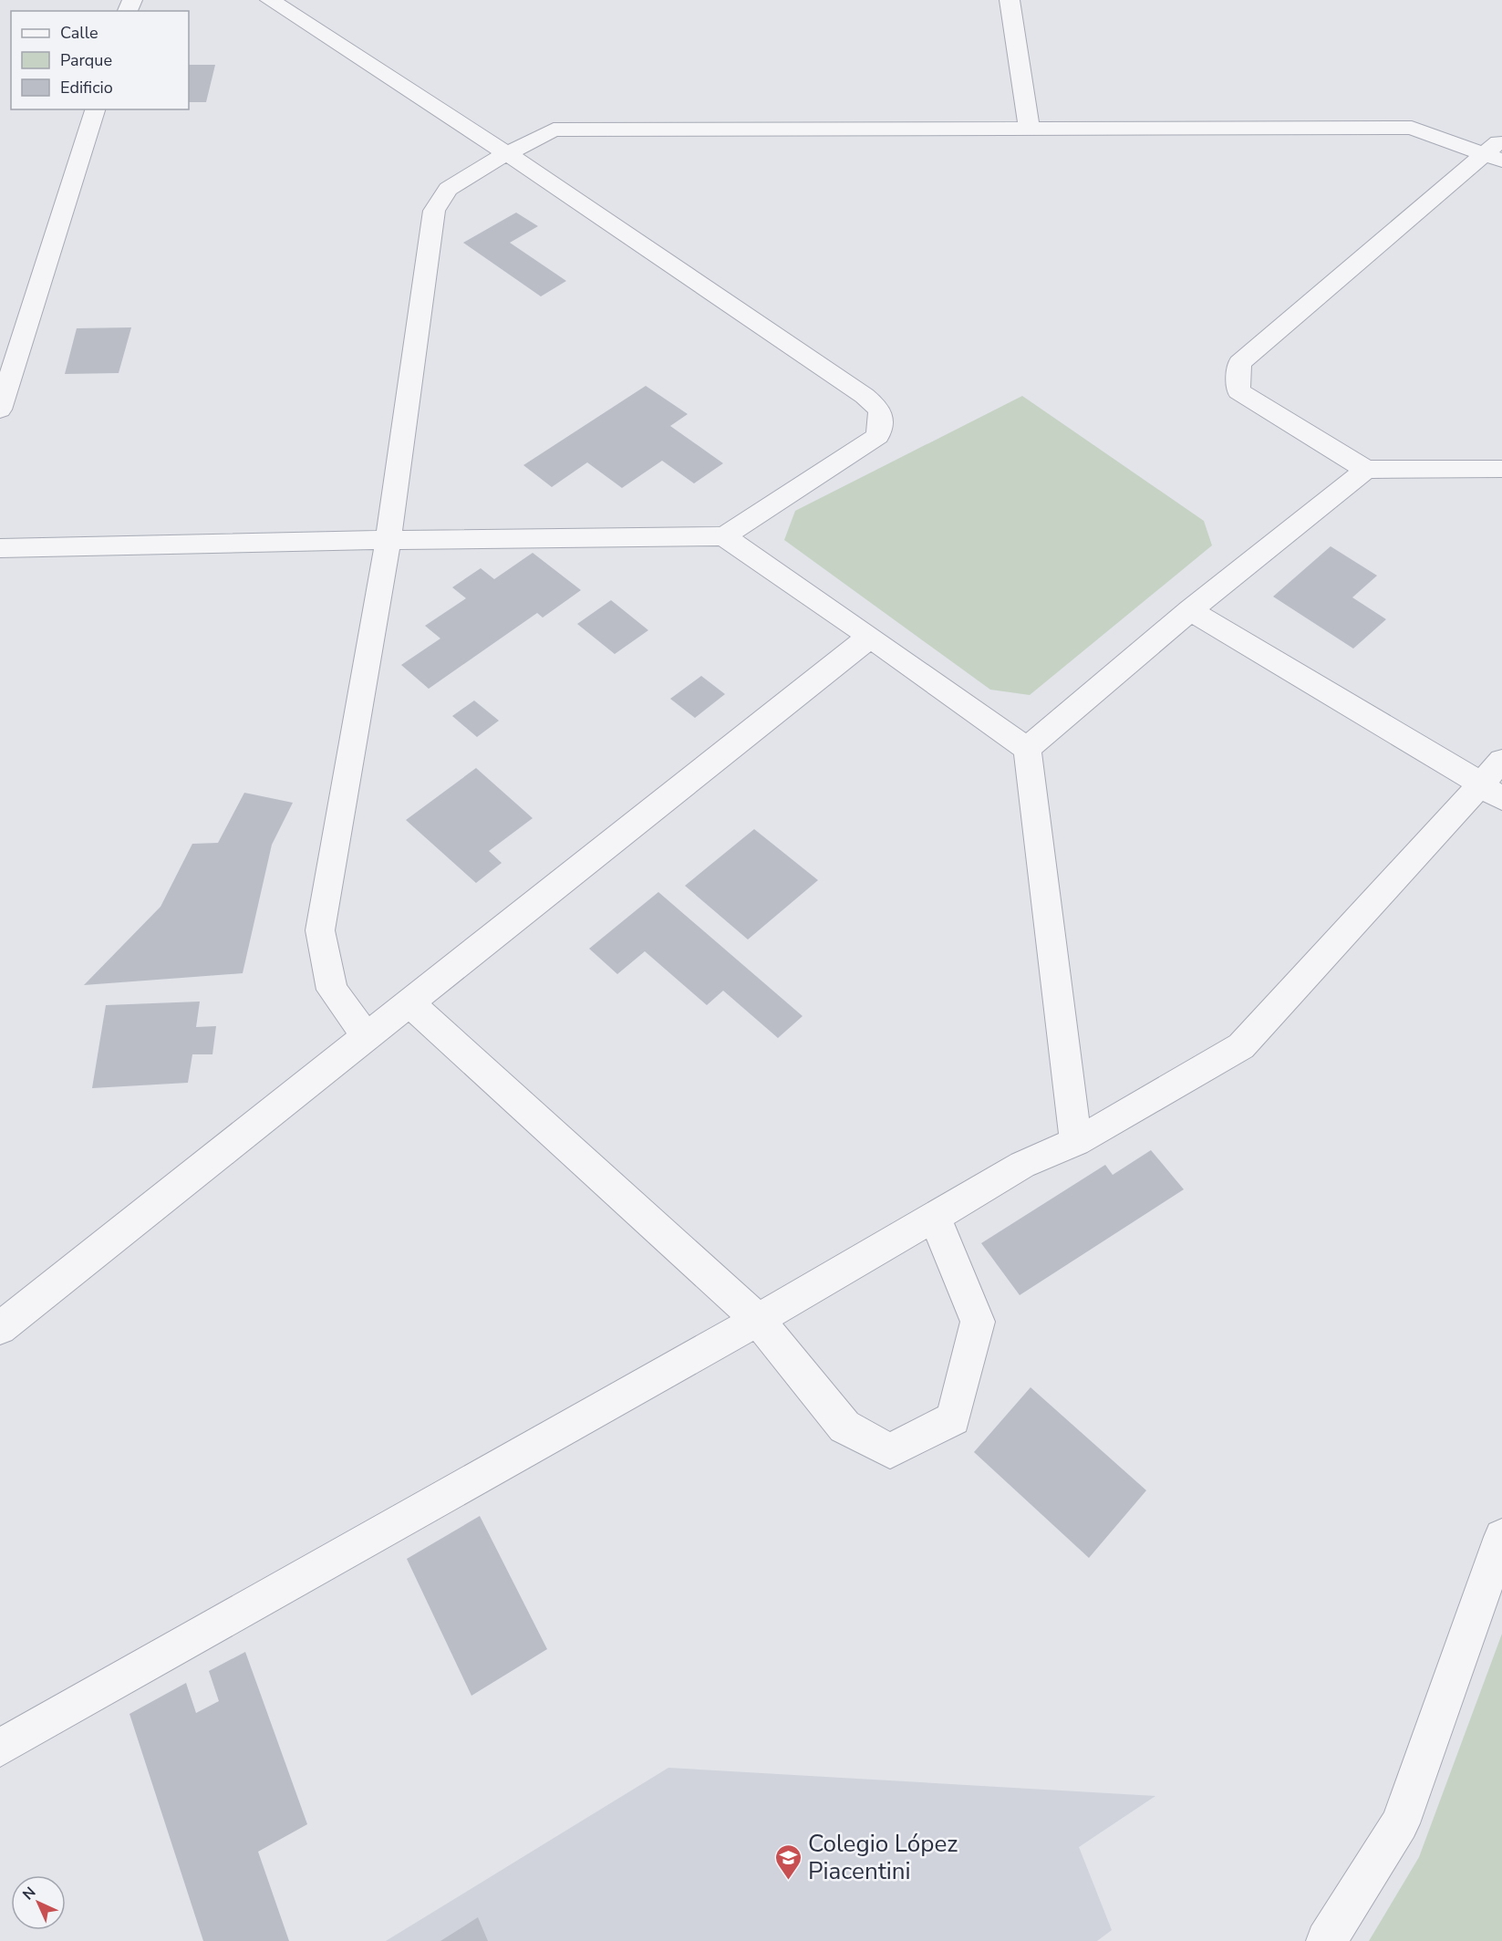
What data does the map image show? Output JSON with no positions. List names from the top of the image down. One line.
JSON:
{"places":{"school or university":["Colegio López Piacentini"]},"legend":["Calle","Parque","Edificio"],"north":"top left"}
